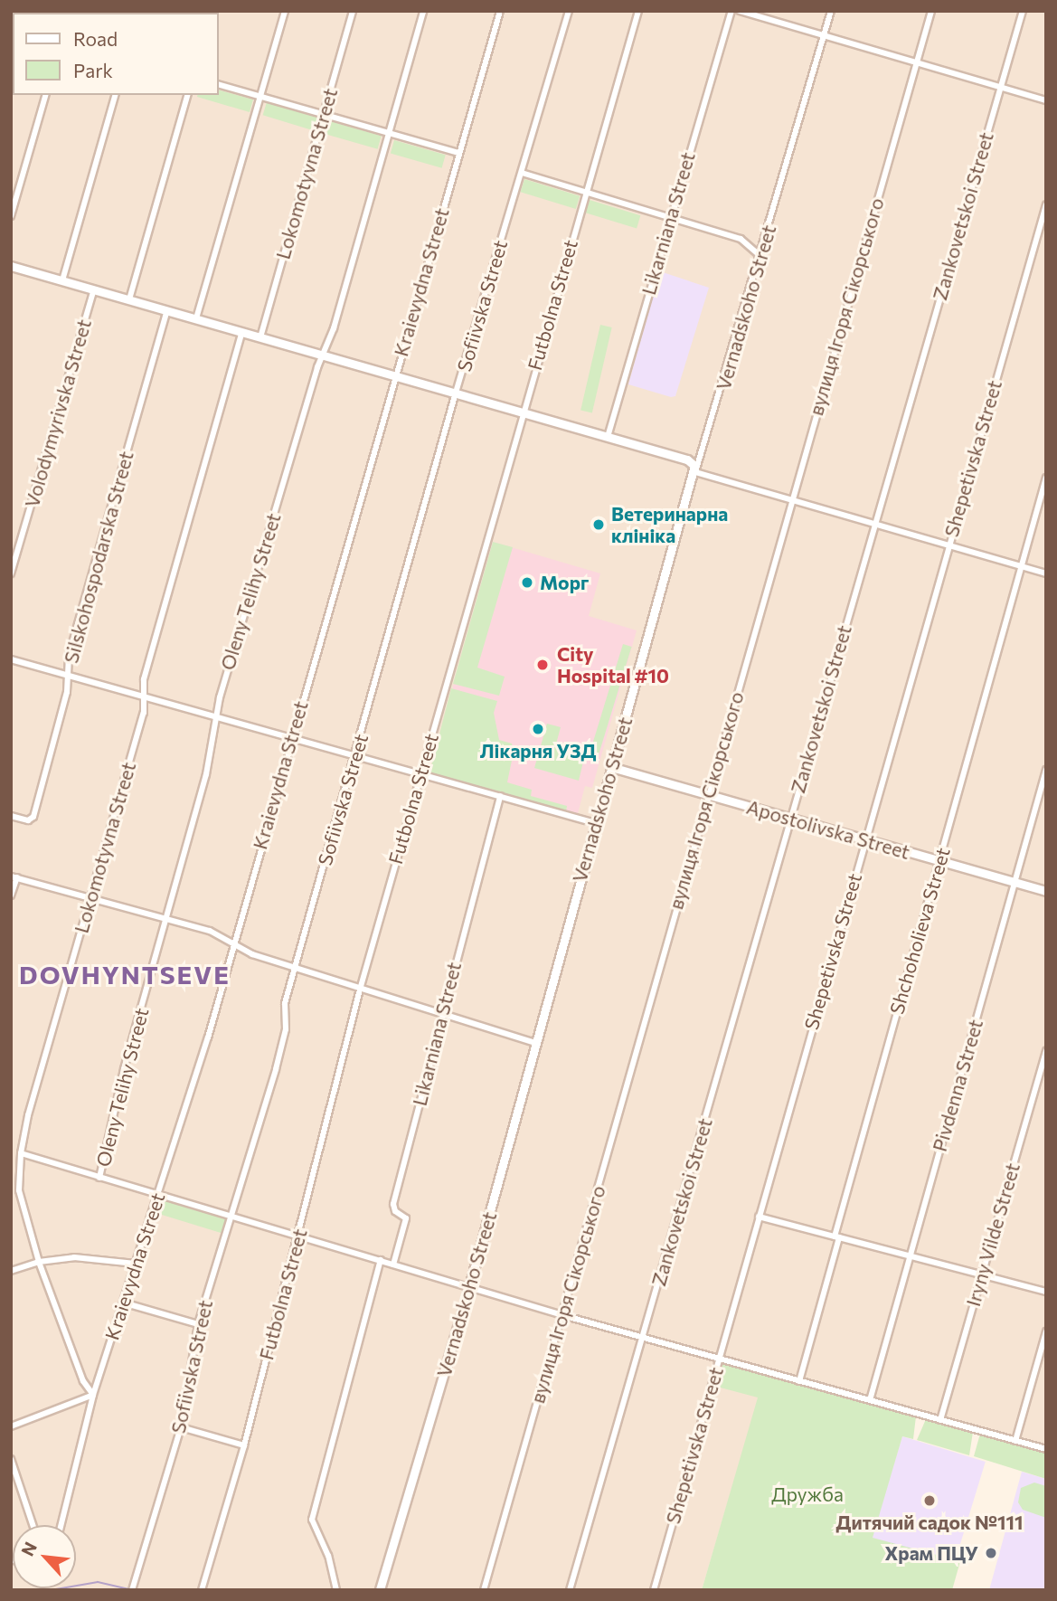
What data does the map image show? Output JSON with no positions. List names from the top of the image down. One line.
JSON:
{"streets":{"street":["Lokomotyvna Street","Zankovetskoi Street","Likarniana Street","Kraievydna Street","Futbolna Street","Sofiivska Street","вулиця Ігоря Сікорського","Vernadskoho Street","Volodymyrivska Street","Shepetivska Street","Silskohospodarska Street","Oleny Telihy Street","Apostolivska Street","Shchoholieva Street","Pivdenna Street","Iryny Vilde Street"]},"crossings":[["Lokomotyvna Street","Kraievydna Street"],["Zankovetskoi Street","Apostolivska Street"],["вулиця Ігоря Сікорського","Apostolivska Street"],["Vernadskoho Street","Apostolivska Street"],["Shepetivska Street","Apostolivska Street"],["Apostolivska Street","Shchoholieva Street"],["Apostolivska Street","Pivdenna Street"]],"districts":["DOVHYNTSEVE"],"parks":["Дружба"],"places":["Ветеринарна клініка","Морг","City Hospital #10","Лікарня УЗД","Дитячий садок №111","Храм ПЦУ"],"legend":["Road","Park"],"north":"top left"}
